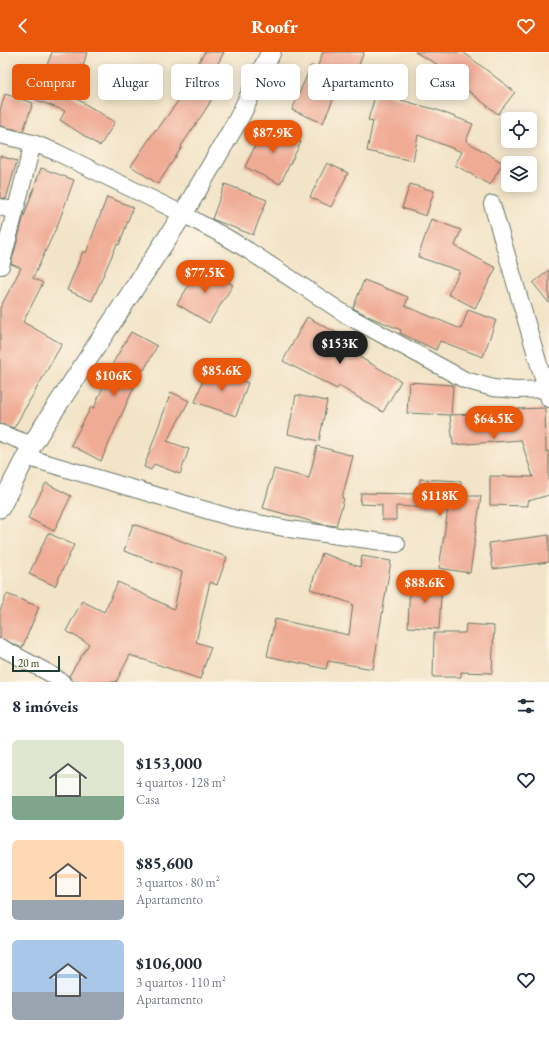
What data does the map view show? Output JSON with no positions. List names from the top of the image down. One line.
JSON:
{"scale_bar":"20 m","page":{"header":"Roofr","chip":["Comprar","Alugar","Filtros","Novo","Apartamento","Casa"],"price":["$87.9K","$77.5K","$153K","$85.6K","$106K","$64.5K","$118K","$88.6K"],"scale":"20 m","heading":"8 imóveis","list":[{"name":"$153,000","note":"4 quartos · 128 m² · Casa"},{"name":"$85,600","note":"3 quartos · 80 m² · Apartamento"},{"name":"$106,000","note":"3 quartos · 110 m² · Apartamento"}]}}
